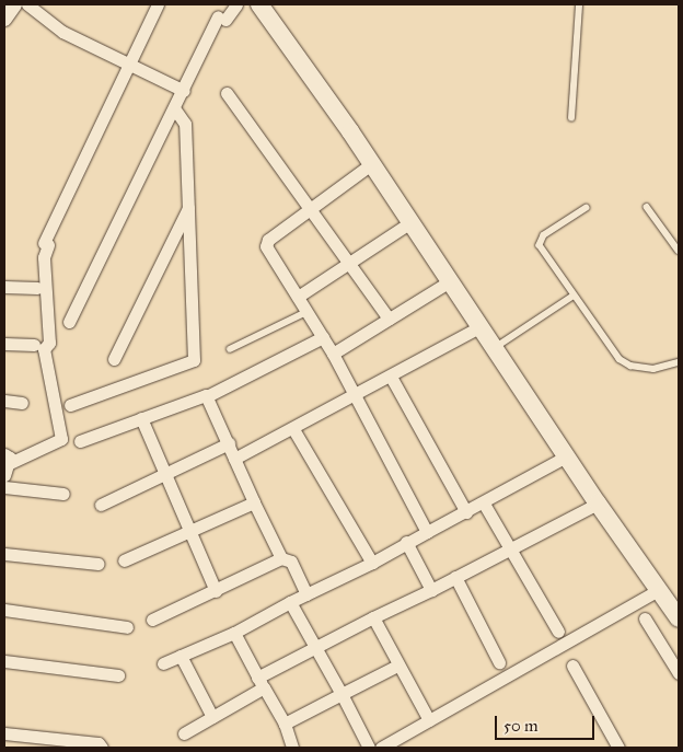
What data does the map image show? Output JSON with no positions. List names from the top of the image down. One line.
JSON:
{"scale_bar":"50 m"}
